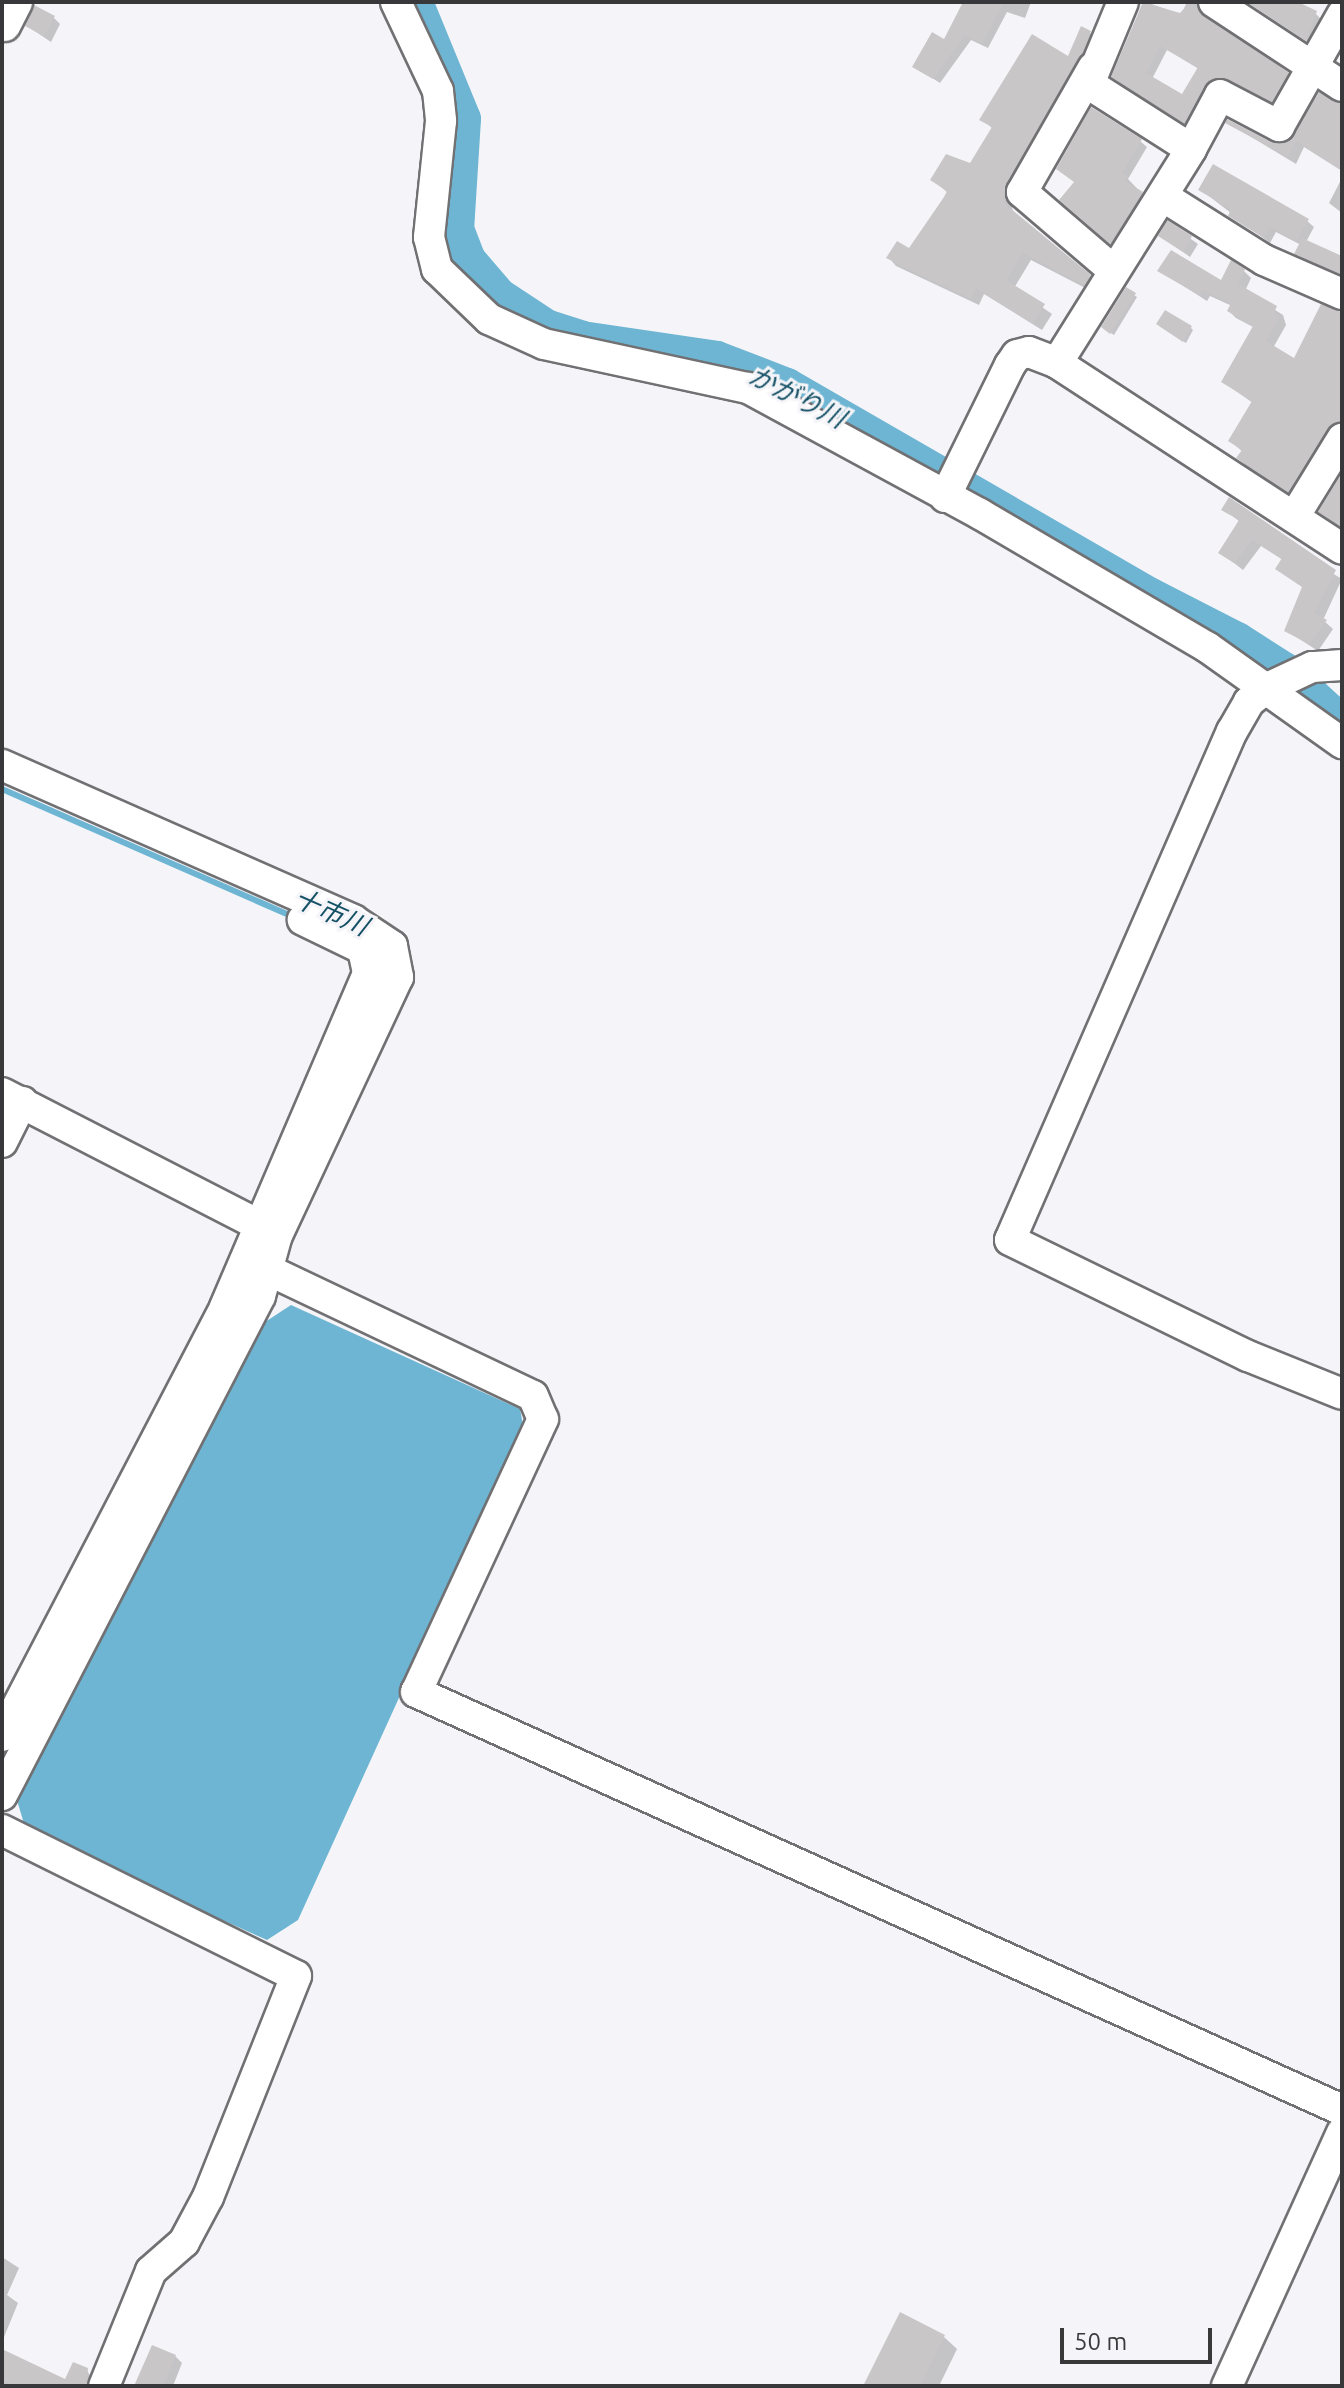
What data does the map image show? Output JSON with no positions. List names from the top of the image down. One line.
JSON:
{"water":["かがり川","十市川"],"scale_bar":"50 m"}
